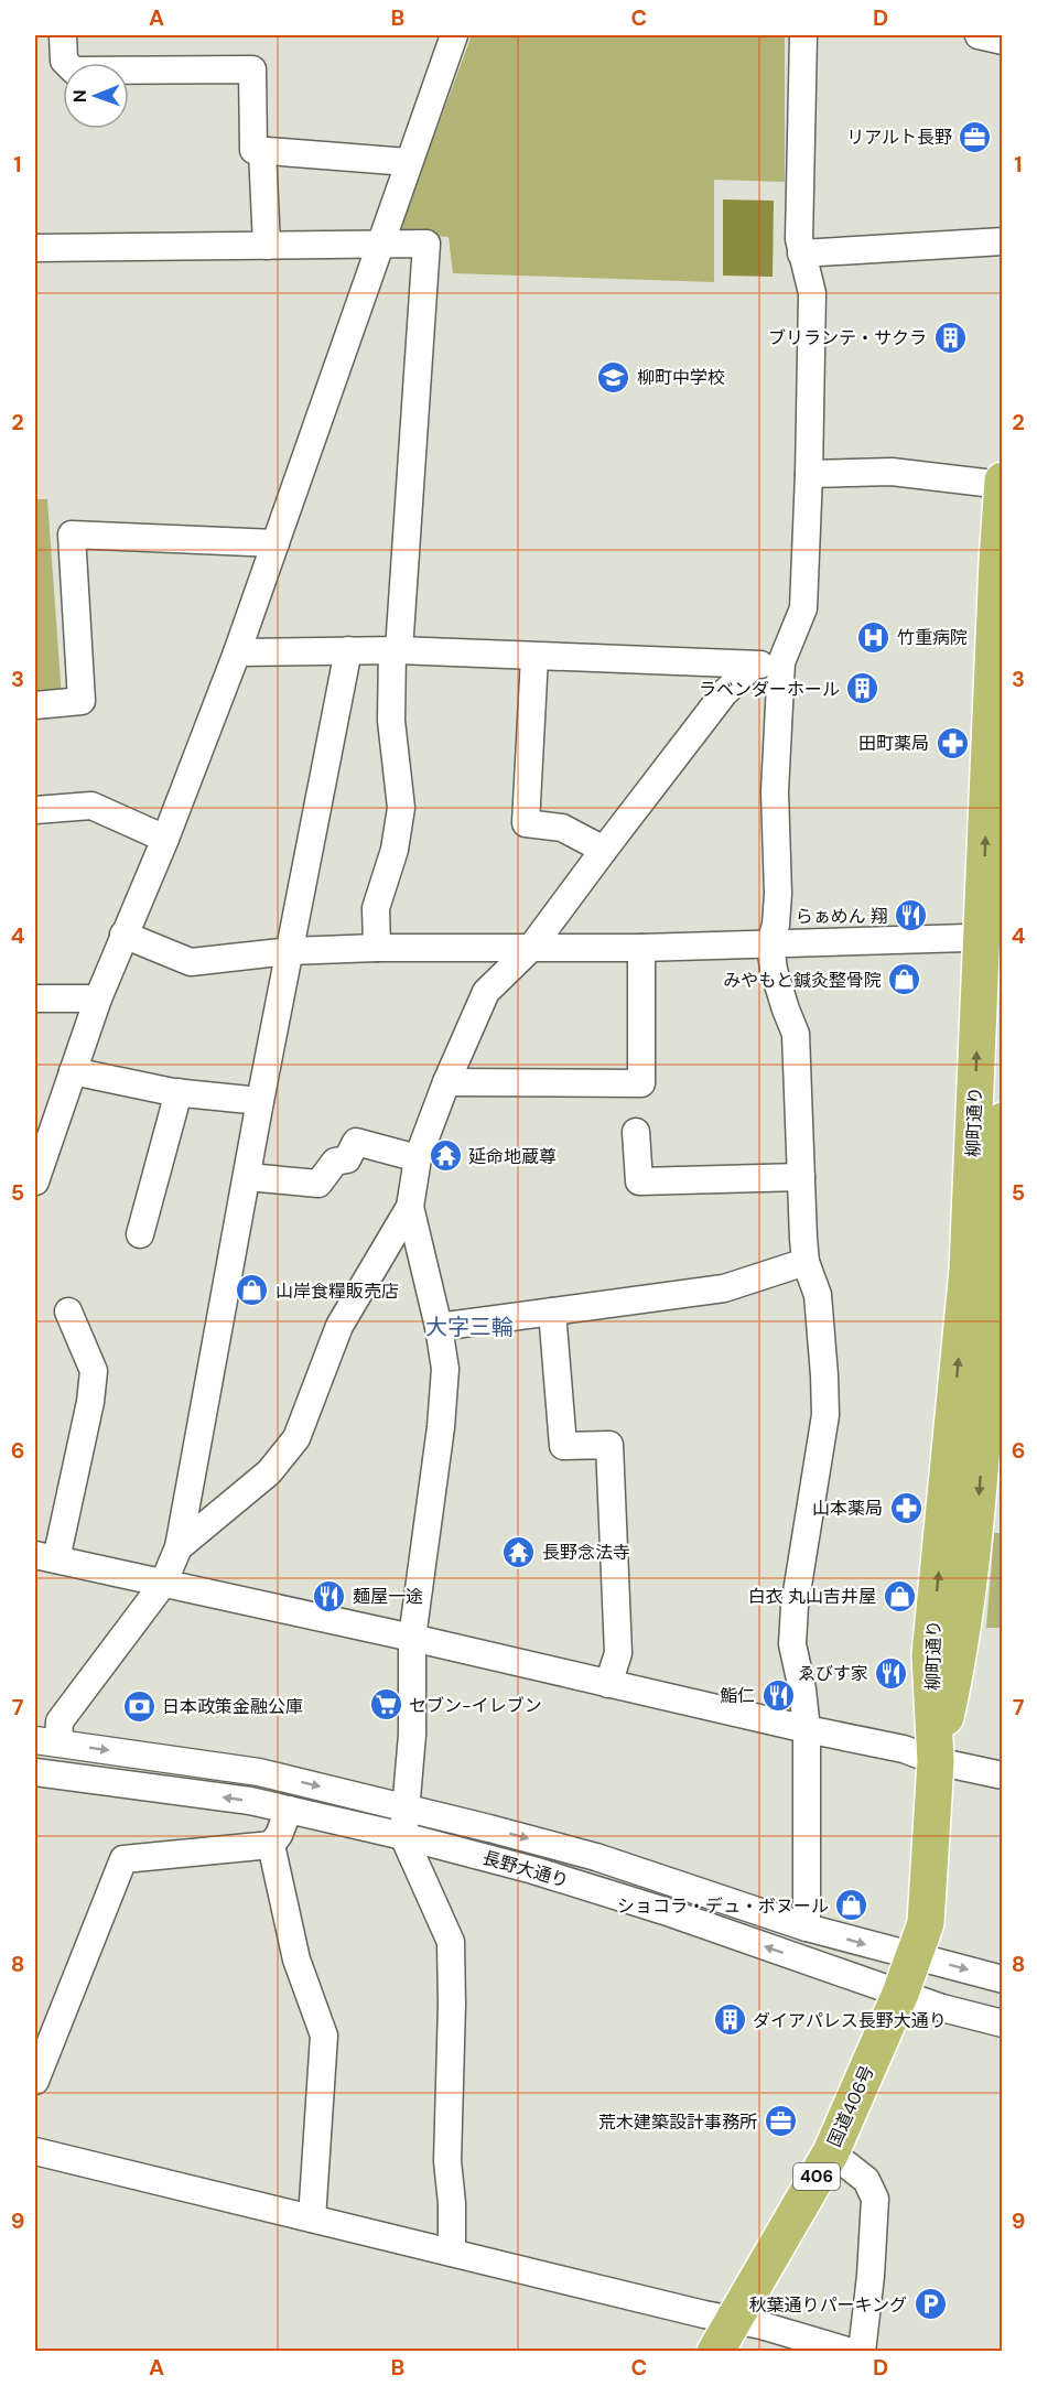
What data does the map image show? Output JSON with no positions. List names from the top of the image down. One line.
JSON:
{"streets":{"highway":["柳町通り","国道406号","406"],"street":["長野大通り"]},"crossings":[["柳町通り","長野大通り"],["柳町通り","国道406号"],["長野大通り","国道406号"]],"one_way":["柳町通り"],"districts":["大字三輪"],"places":{"office":["リアルト長野","荒木建築設計事務所"],"building":["ブリランテ・サクラ","ラベンダーホール","ダイアパレス長野大通り"],"school or university":["柳町中学校"],"hospital":["竹重病院"],"pharmacy":["田町薬局","山本薬局"],"restaurant":["らぁめん 翔","麺屋一途","ゑびす家","鮨仁"],"shop":["みやもと鍼灸整骨院","山岸食糧販売店","白衣 丸山吉井屋","ショコラ・デュ・ボヌール"],"temple":["延命地蔵尊","長野念法寺"],"supermarket":["セブン-イレブン"],"bank":["日本政策金融公庫"],"parking":["秋葉通りパーキング"]},"north":"left","grid":{"columns":["A","B","C","D"],"rows":["1","2","3","4","5","6","7","8","9"]}}
